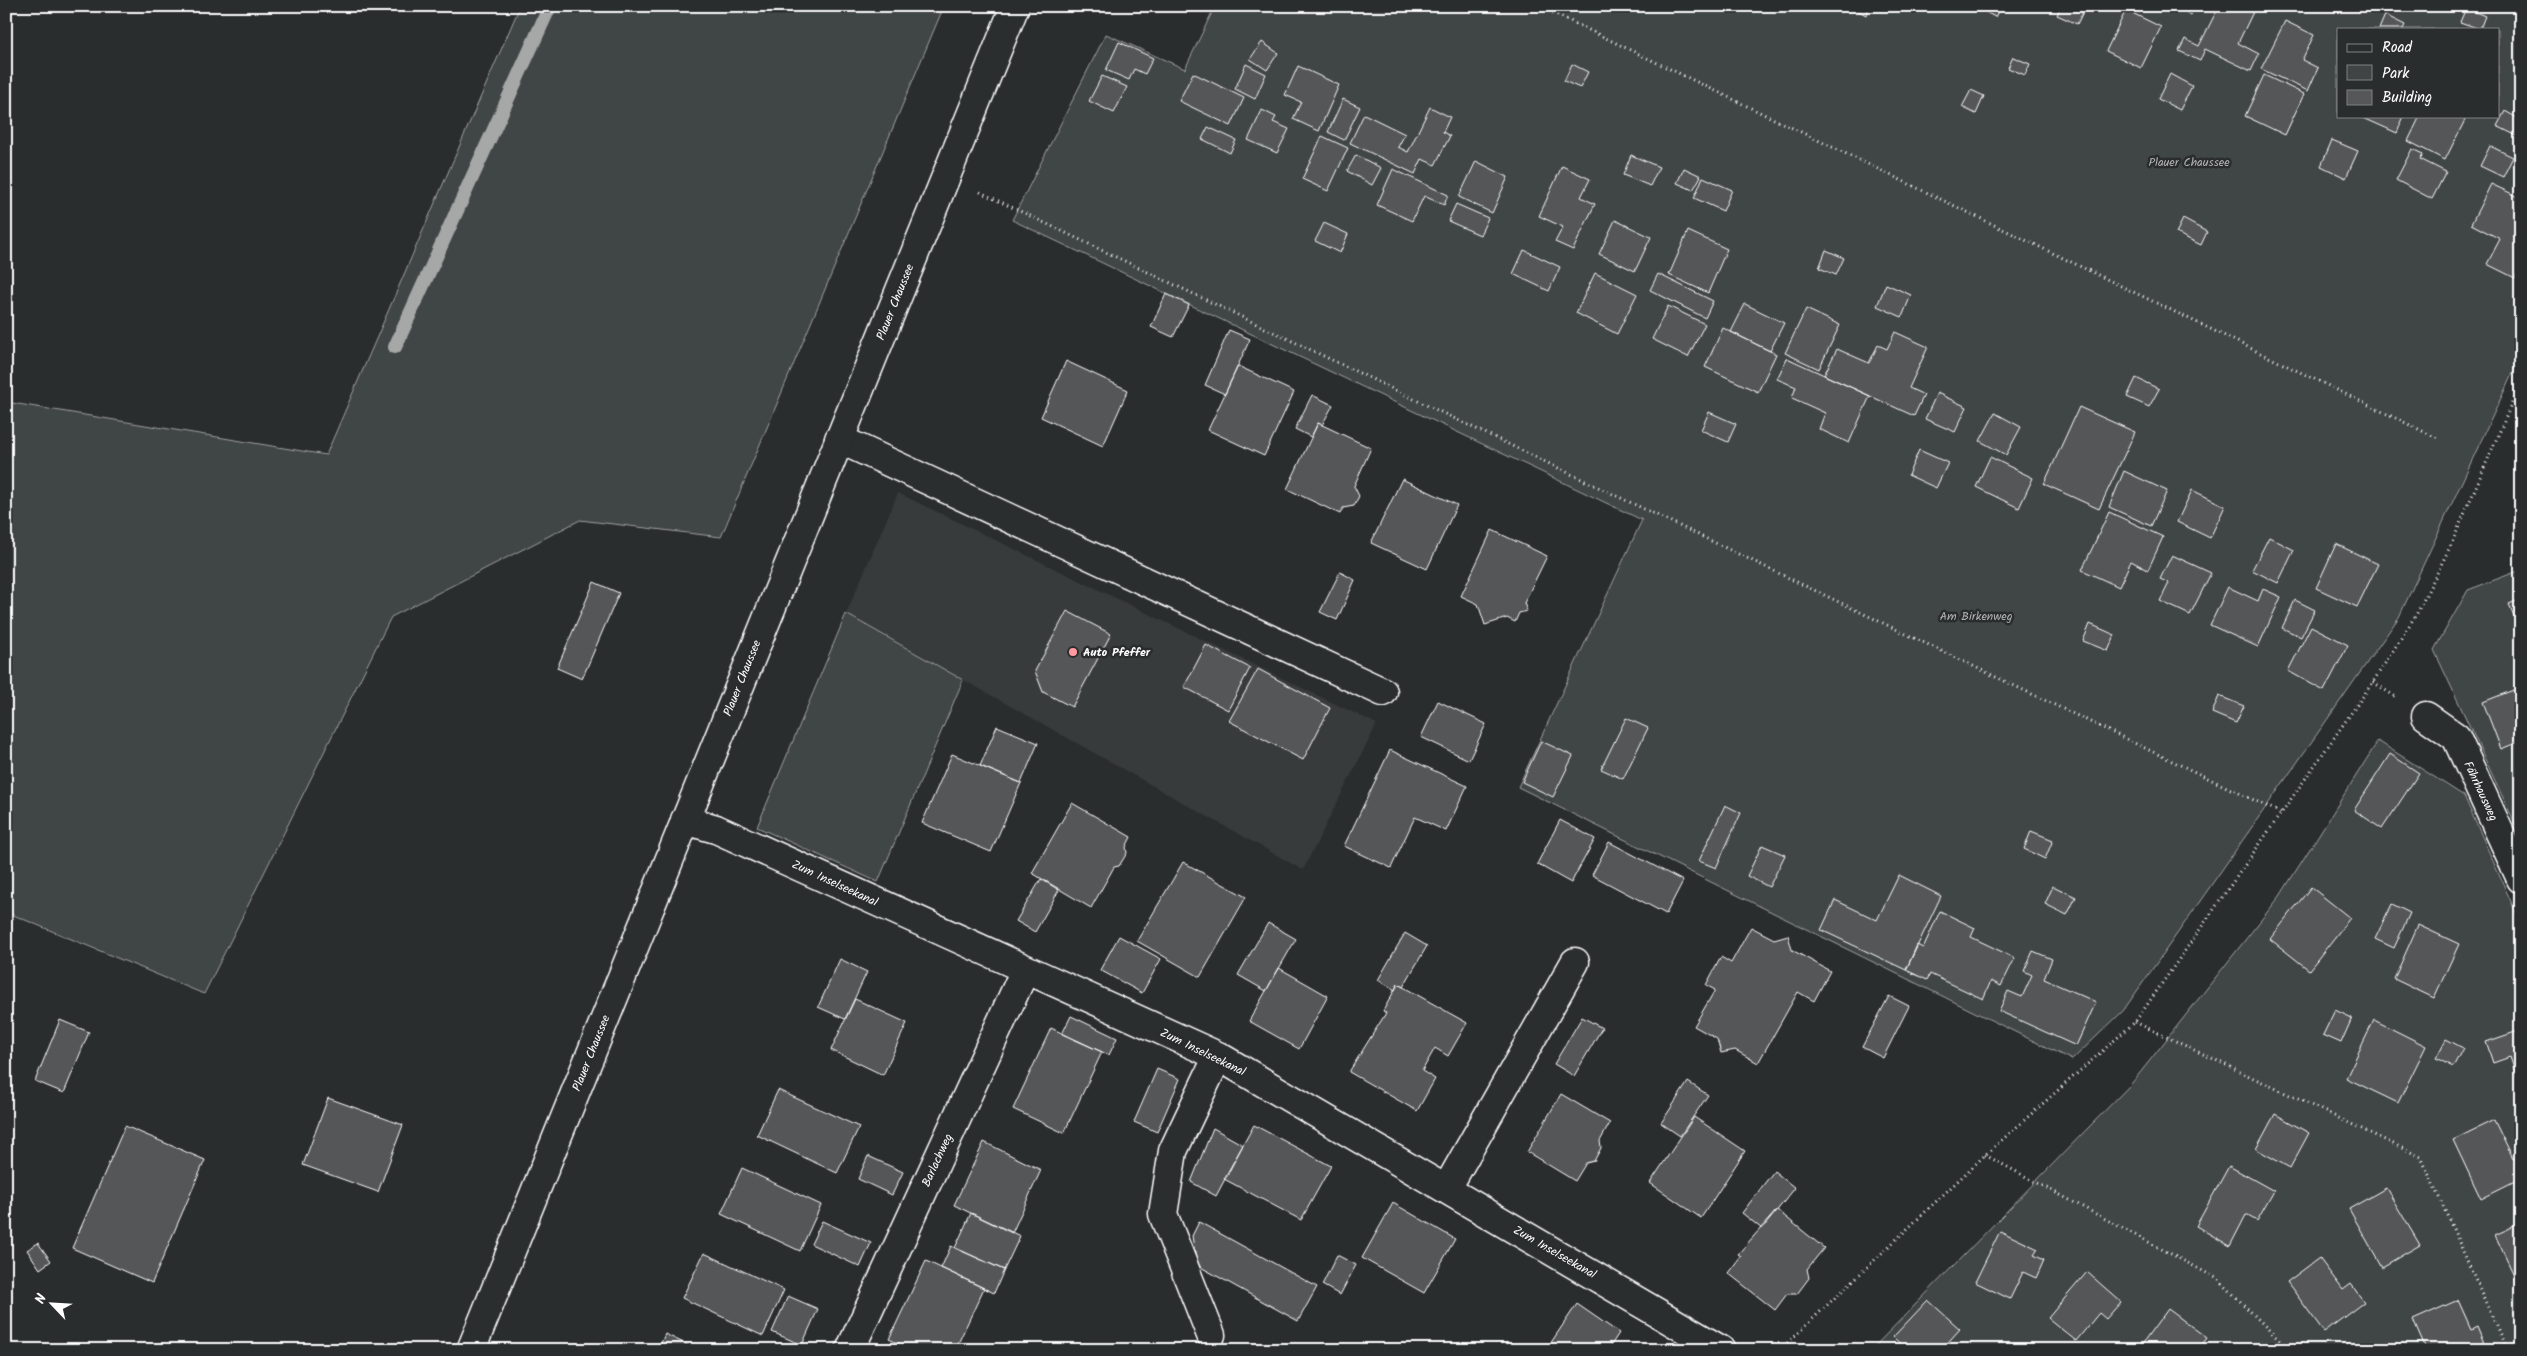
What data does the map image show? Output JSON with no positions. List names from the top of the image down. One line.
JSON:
{"streets":{"street":["Plauer Chaussee","Fährhausweg","Zum Inselseekanal","Barlachweg"]},"crossings":[["Plauer Chaussee","Zum Inselseekanal"],["Zum Inselseekanal","Barlachweg"]],"parks":["Plauer Chaussee","Am Birkenweg"],"places":["Auto Pfeffer"],"legend":["Road","Park","Building"],"north":"top left"}
